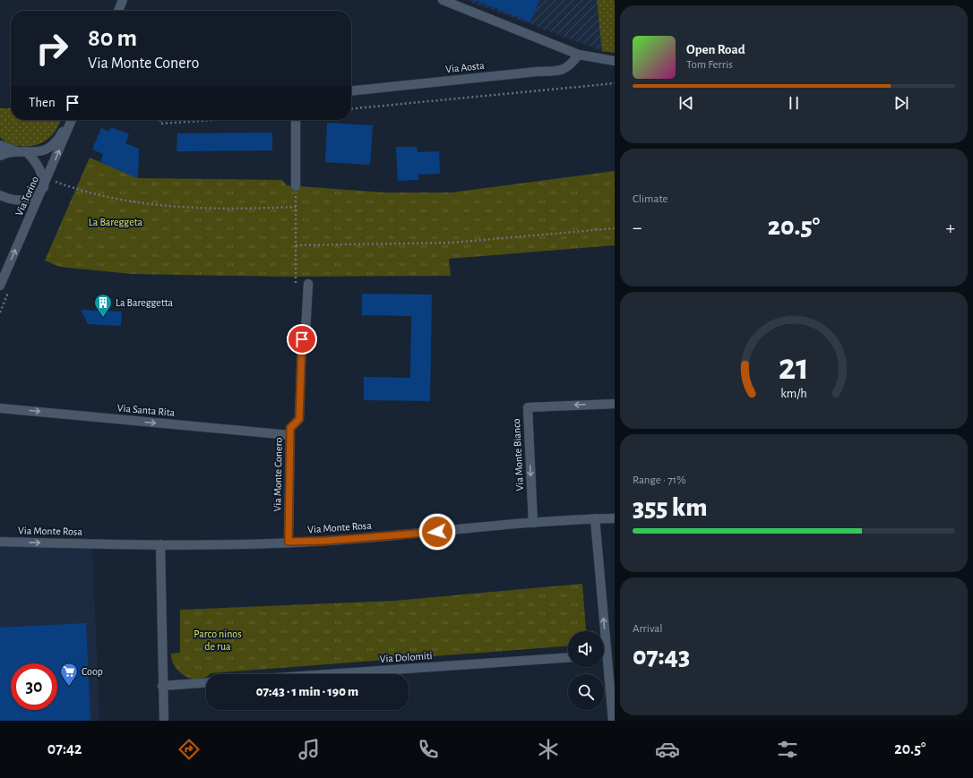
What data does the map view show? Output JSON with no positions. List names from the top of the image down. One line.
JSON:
{"streets":{"street":["Via Aosta","Via Torino","Via Santa Rita","Via Monte Bianco","Via Monte Conero","Via Monte Rosa","Via Dolomiti"]},"crossings":[["Via Santa Rita","Via Monte Conero"],["Via Monte Bianco","Via Monte Rosa"],["Via Monte Conero","Via Monte Rosa"]],"one_way":["Via Torino","Via Santa Rita"],"parks":["La Bareggeta","Parco ninos de rua"],"places":{"building":["La Bareggetta"],"supermarket":["Coop"]},"page":{"turn":["80 m","Via Monte Conero"],"song":["Open Road","Tom Ferris"],"then":"Then","tile":["Climate",["Range · 71%","355 km"],["Arrival","07:43"]],"heat":["−","20.5°","+"],"limit":"30","trip":"07:43 · 1 min · 190 m","tabs":["07:42","20.5°"],"gauge":["21","km/h"]}}
